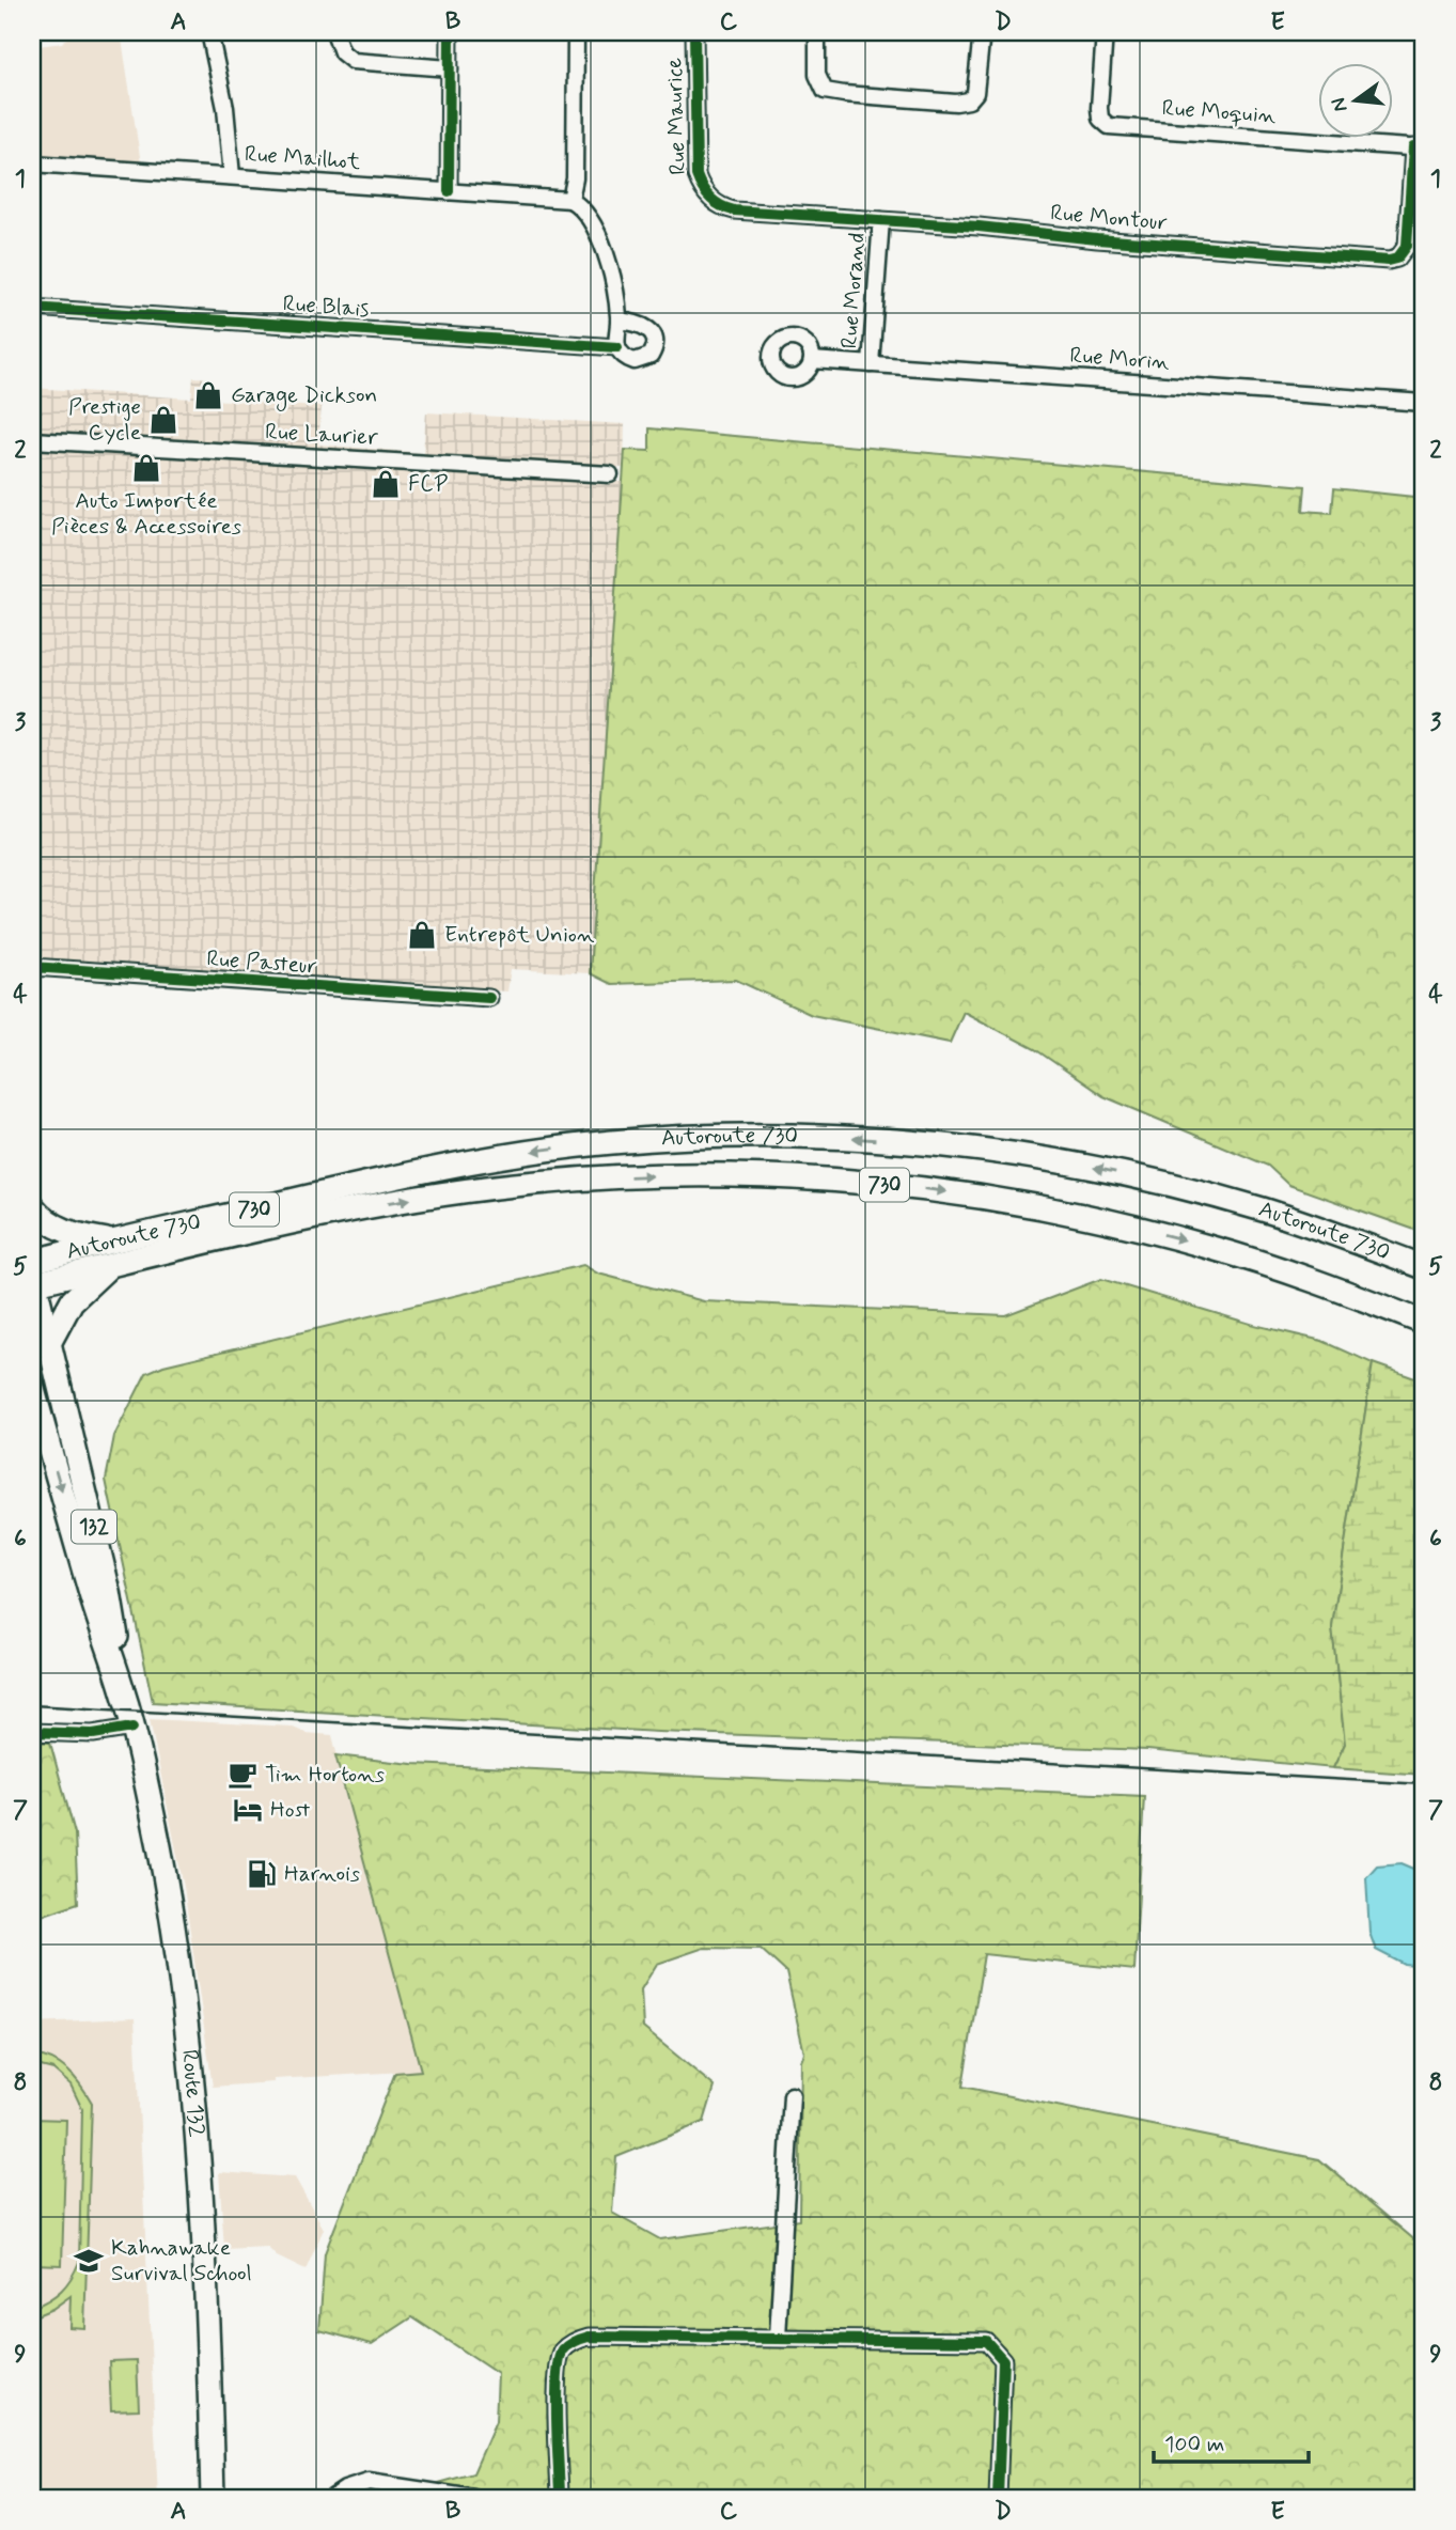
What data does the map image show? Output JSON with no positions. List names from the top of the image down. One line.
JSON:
{"streets":{"highway":["Autoroute 730","730","132","Route 132"],"street":["Rue Moquin","Rue Maurice","Rue Mailhot","Rue Montour","Rue Morand","Rue Blais","Rue Morin","Rue Laurier","Rue Pasteur"]},"crossings":[["Rue Moquin","Rue Montour"],["Rue Maurice","Rue Montour"],["Rue Montour","Rue Morand"],["Rue Morand","Rue Morin"],["Autoroute 730","Route 132"]],"places":{"shop":["Garage Dickson","Prestige Cycle","Auto Importée Pièces & Accessoires","FCP","Entrepôt Union"],"cafe":["Tim Hortons"],"hotel":["Host"],"fuel station":["Harnois"],"school or university":["Kahnawake Survival School"]},"scale_bar":"100 m","north":"left","grid":{"columns":["A","B","C","D","E"],"rows":["1","2","3","4","5","6","7","8","9"]}}
